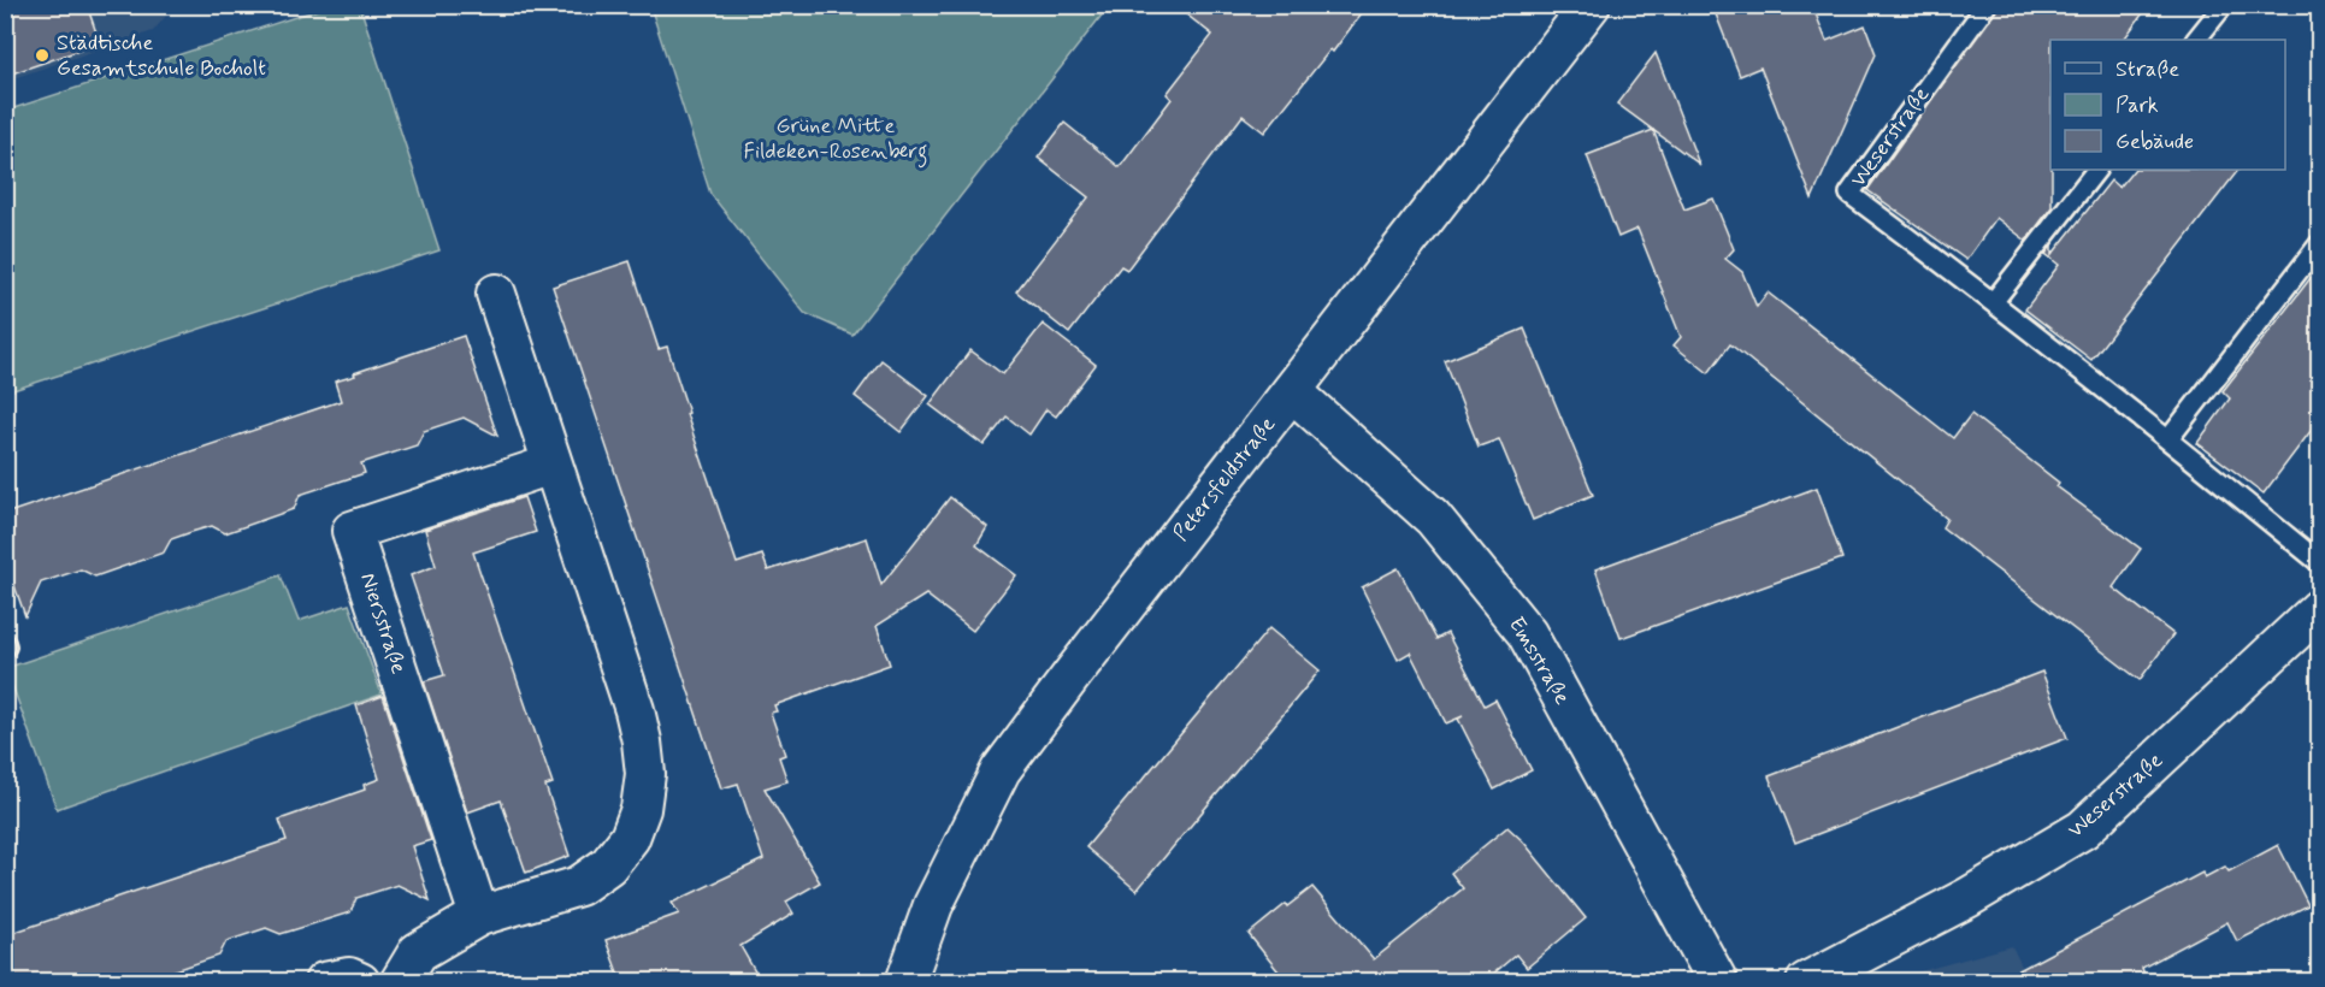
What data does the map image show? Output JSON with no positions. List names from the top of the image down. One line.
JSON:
{"streets":{"street":["Weserstraße","Petersfeldstraße","Niersstraße","Emsstraße"]},"crossings":[["Petersfeldstraße","Emsstraße"]],"parks":["Grüne Mitte Fildeken-Rosenberg"],"places":["Städtische Gesamtschule Bocholt"],"legend":["Straße","Park","Gebäude"]}
